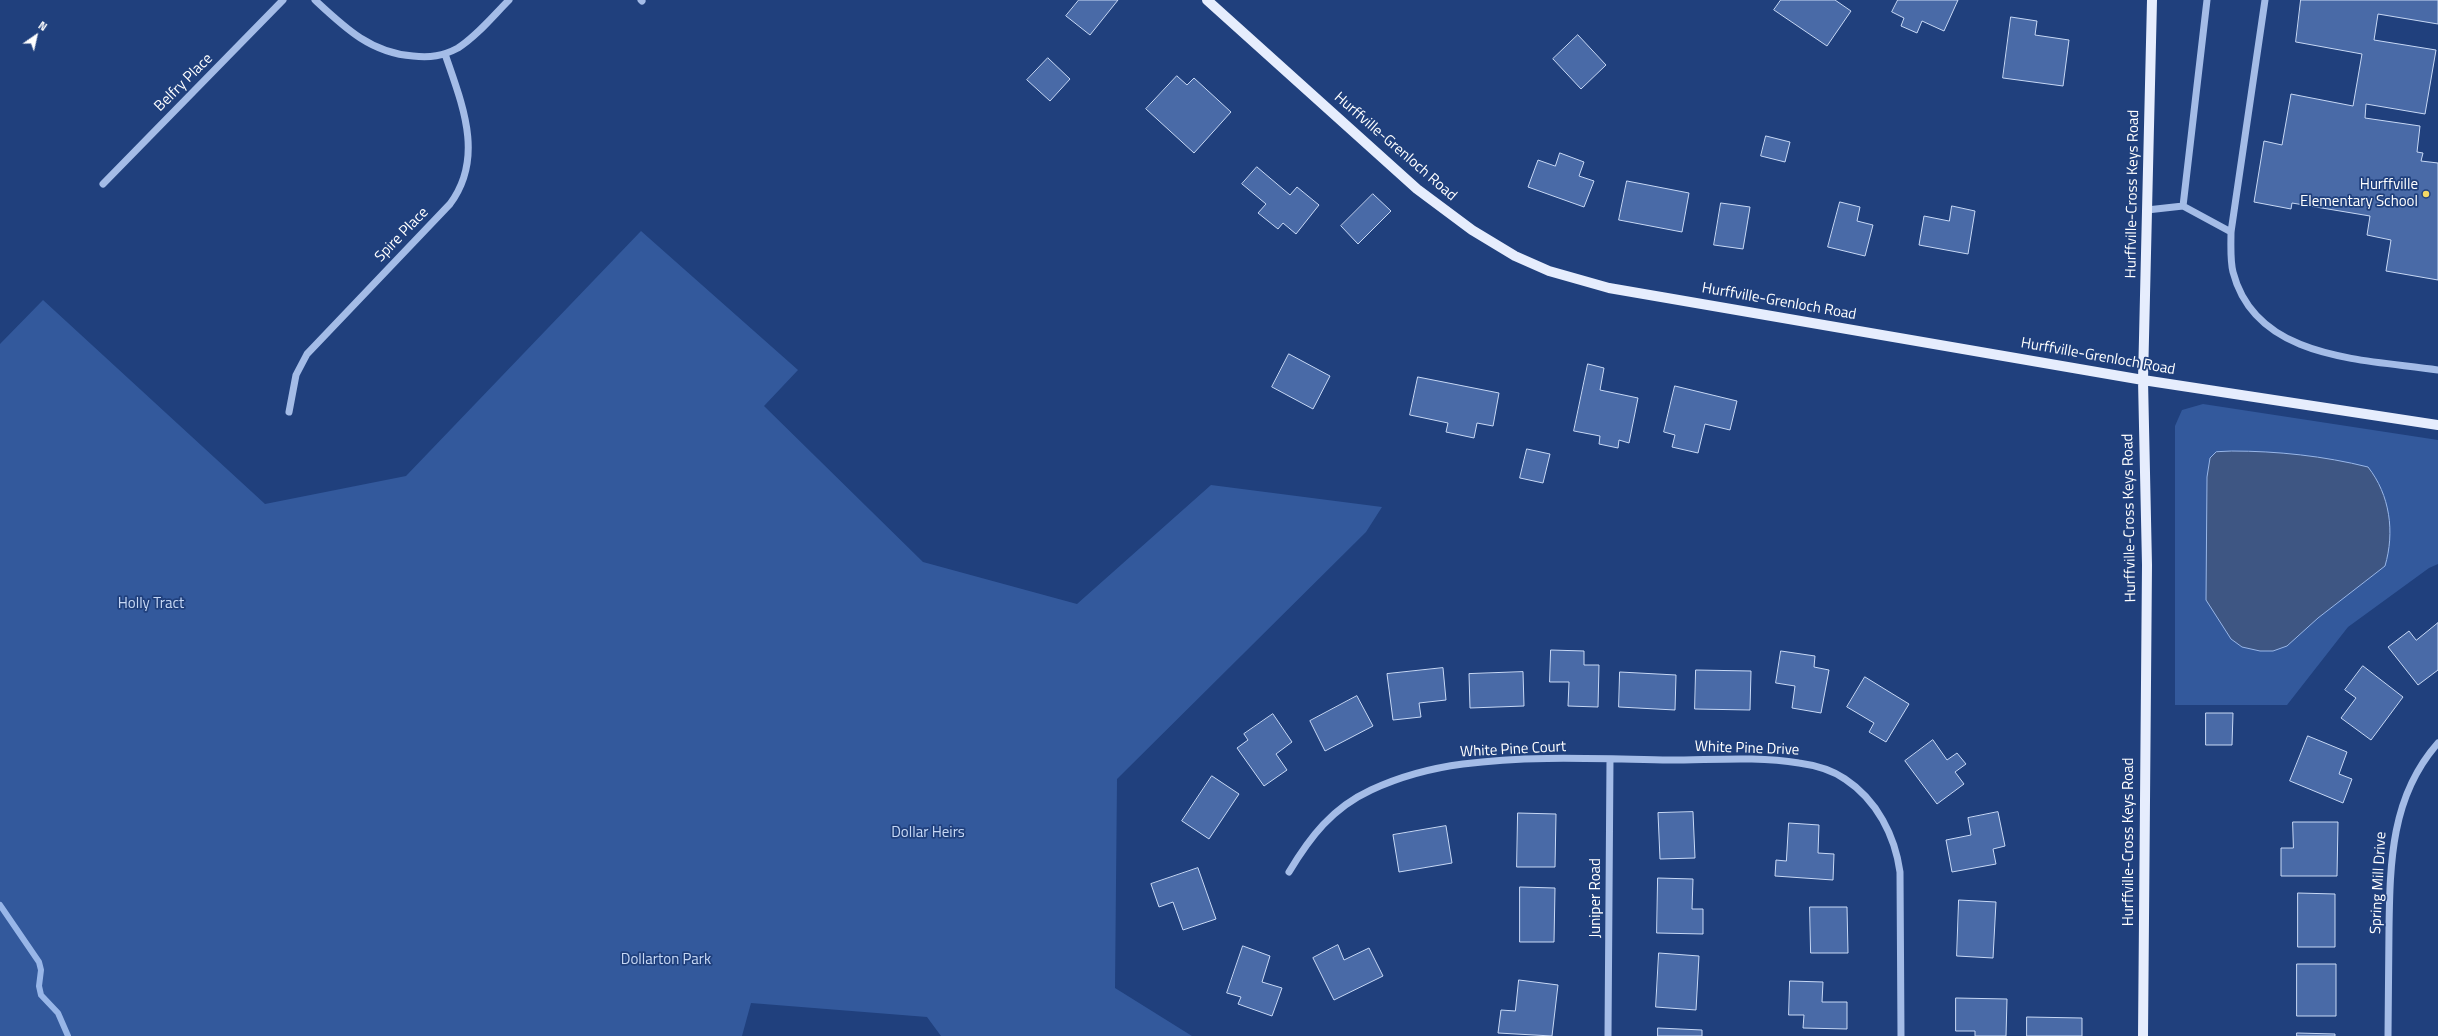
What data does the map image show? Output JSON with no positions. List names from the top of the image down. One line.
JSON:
{"streets":{"main road":["Hurffville-Grenloch Road","Hurffville-Cross Keys Road"],"street":["Belfry Place","Spire Place","White Pine Drive","White Pine Court","Spring Mill Drive","Juniper Road"]},"crossings":[["Hurffville-Grenloch Road","Hurffville-Cross Keys Road"],["White Pine Drive","White Pine Court"],["White Pine Drive","Juniper Road"],["White Pine Court","Juniper Road"]],"parks":["Holly Tract","Dollar Heirs","Dollarton Park"],"places":["Hurffville Elementary School"],"north":"top right"}
